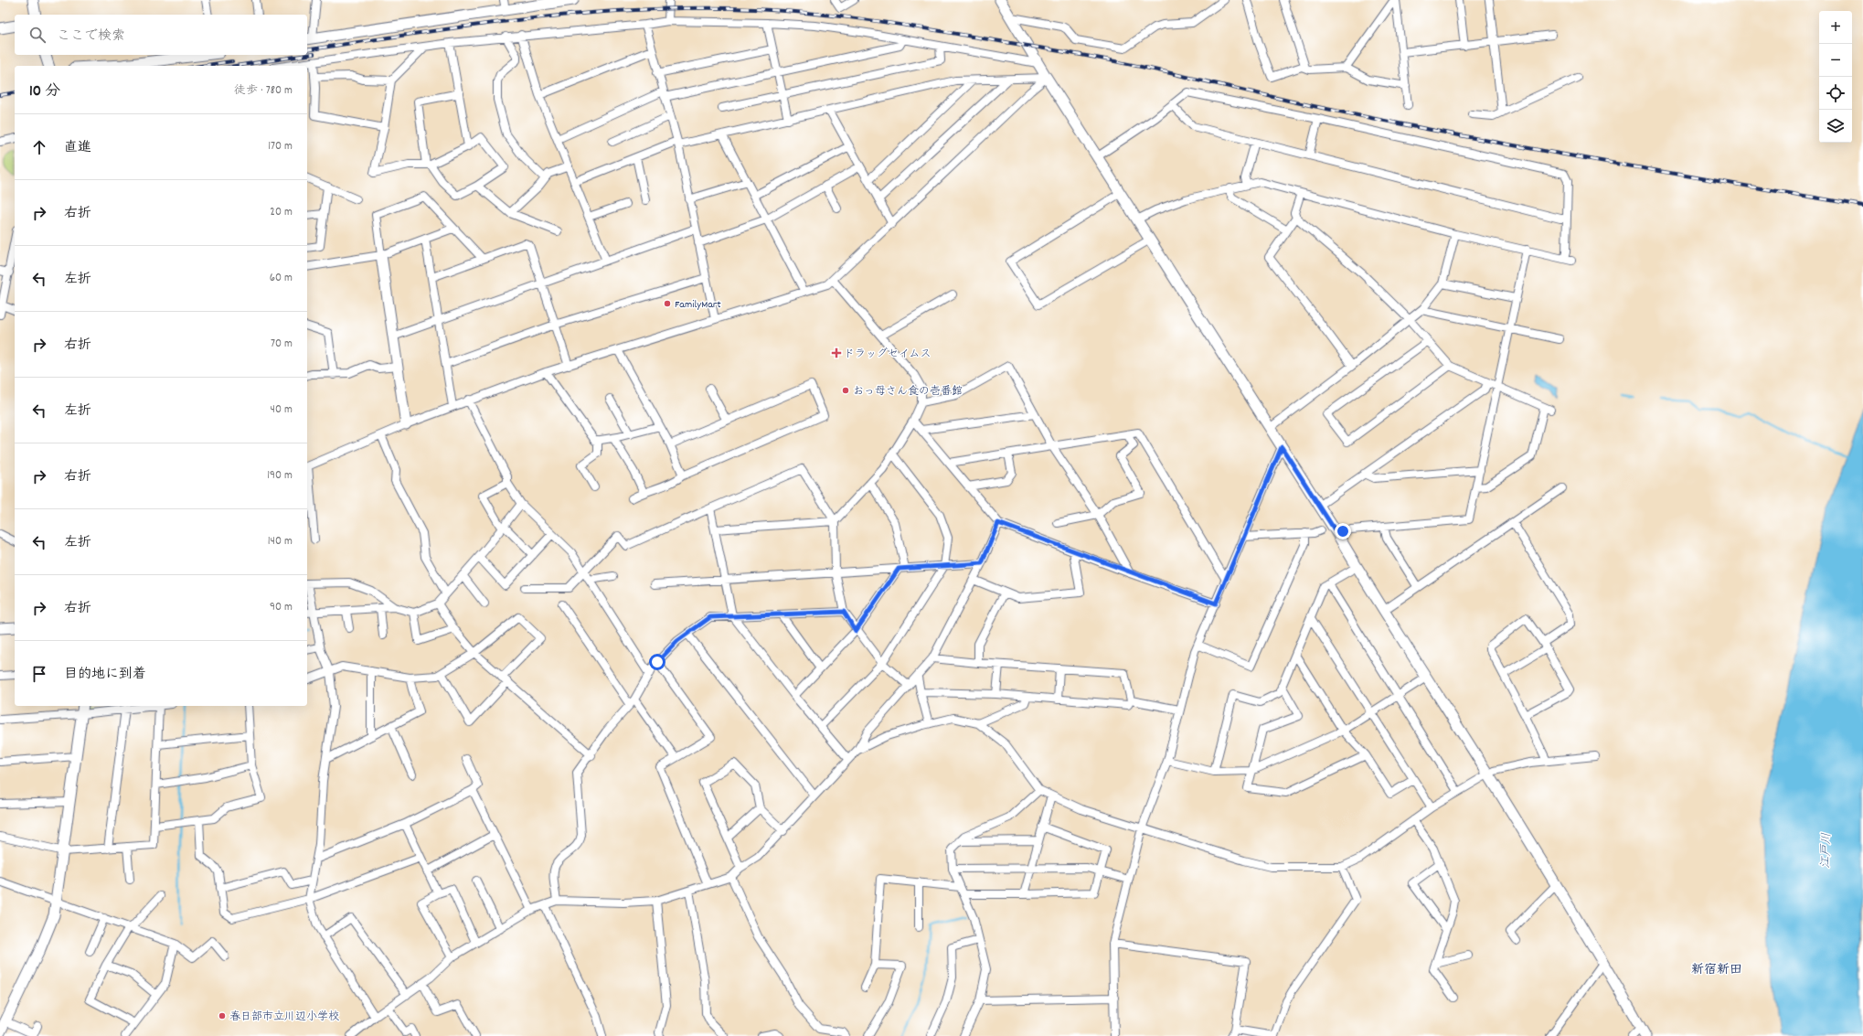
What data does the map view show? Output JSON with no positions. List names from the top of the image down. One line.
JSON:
{"districts":["新宿新田"],"water":["江戸川"],"places":{"other":["FamilyMart","おっ母さん食の壱番館","春日部市立川辺小学校"],"health":["ドラッグセイムス"]},"page":{"map_buttons":["+","−"],"search":"ここで検索","heading":["10 分","徒歩 · 780 m"],"list":[["直進","170 m"],["右折","20 m"],["左折","60 m"],["右折","70 m"],["左折","40 m"],["右折","190 m"],["左折","140 m"],["右折","90 m"],"目的地に到着"]}}
